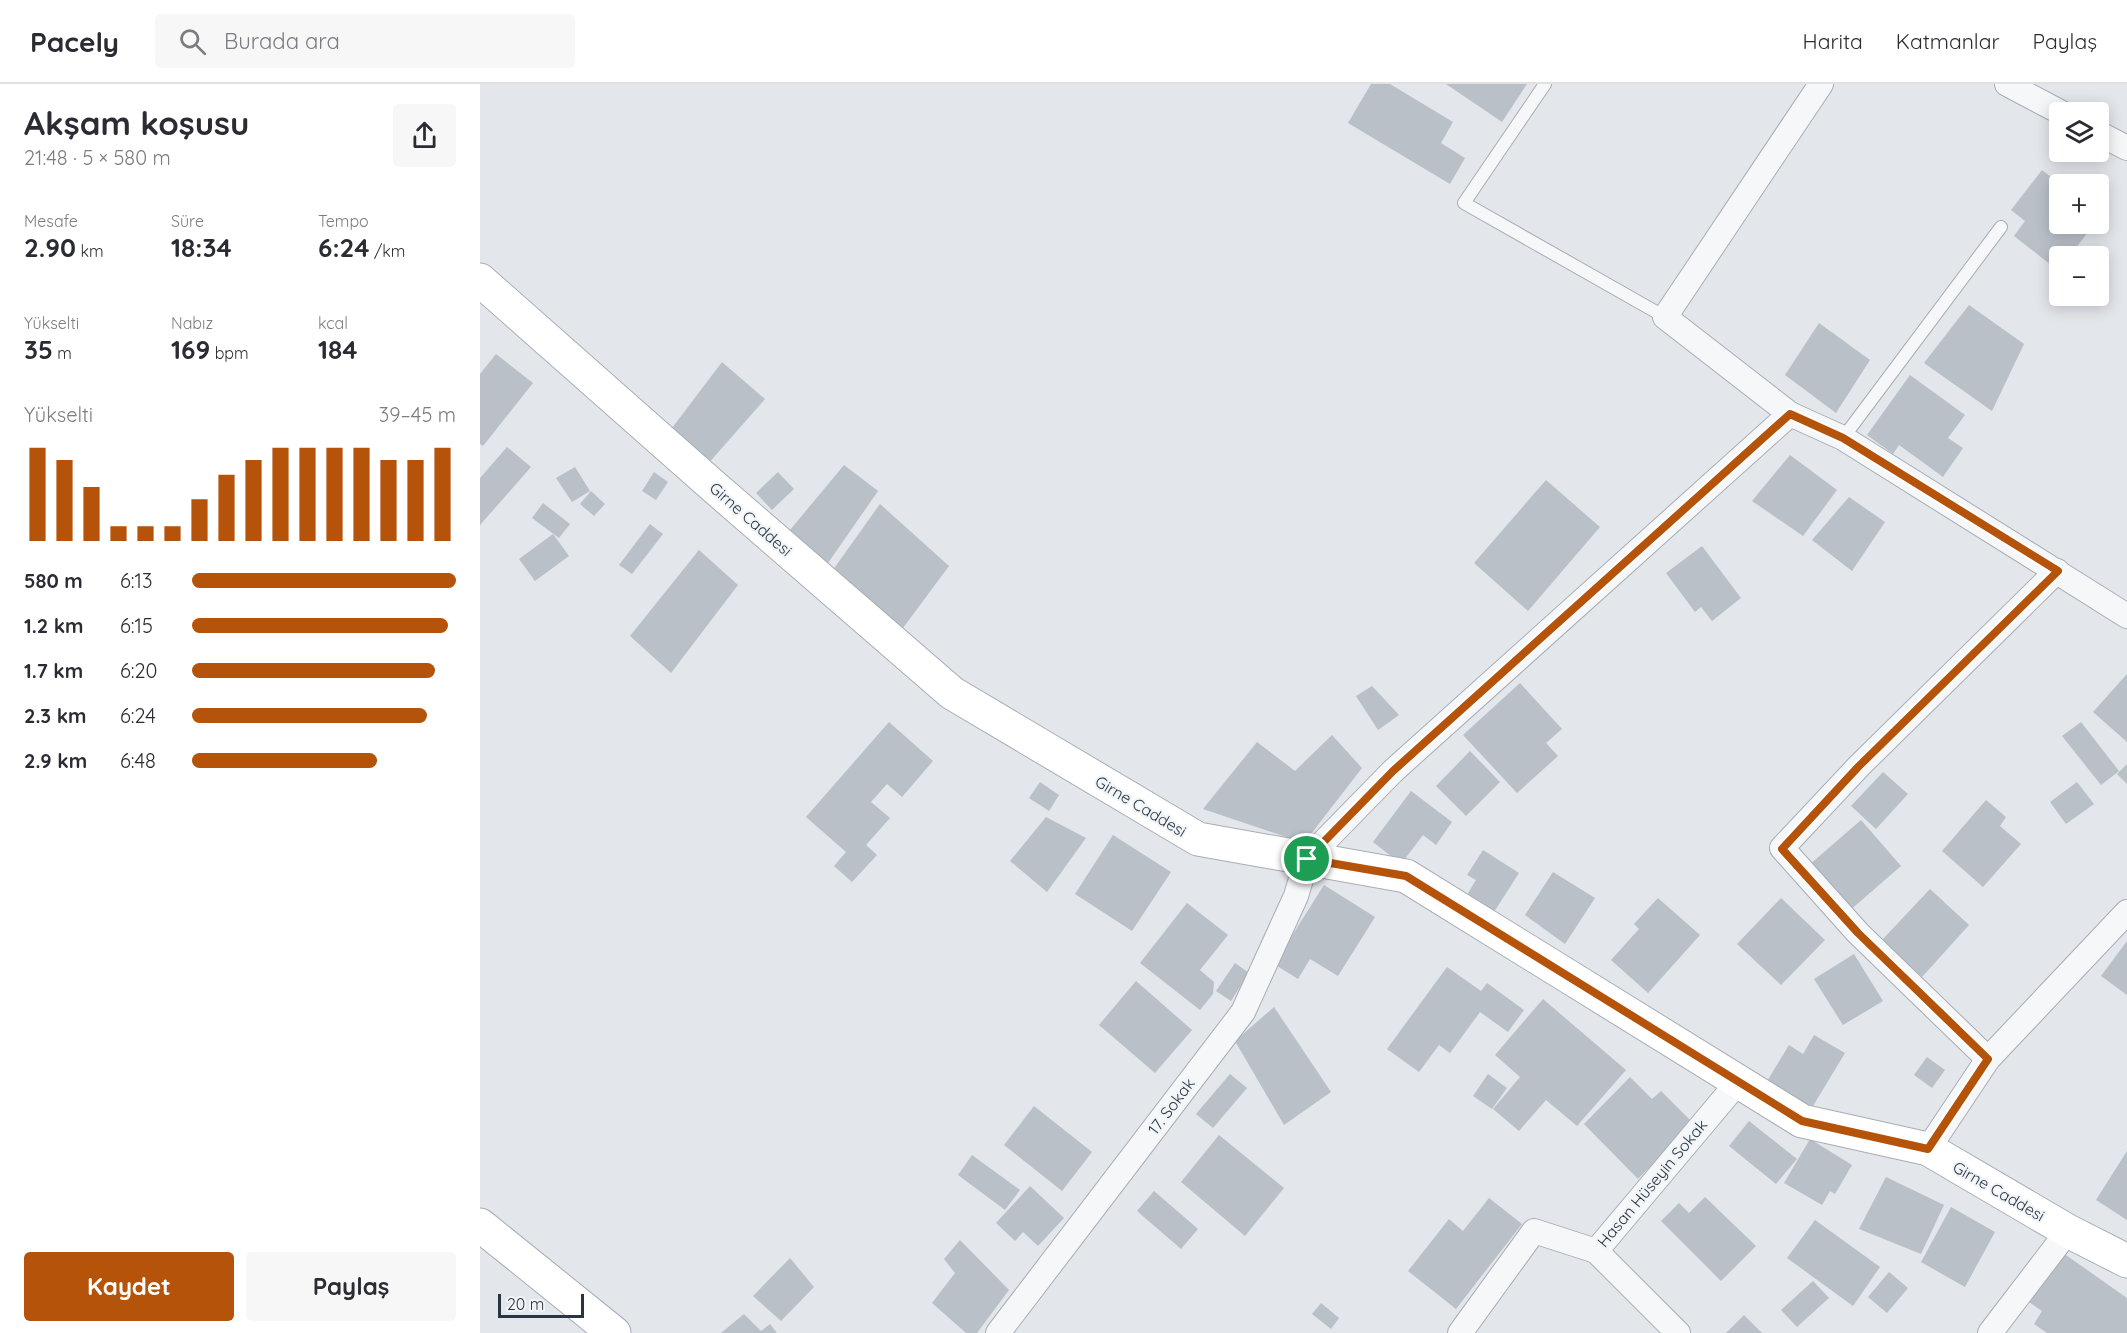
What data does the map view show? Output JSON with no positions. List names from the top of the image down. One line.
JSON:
{"streets":{"street":["Girne Caddesi","17. Sokak","Hasan Hüseyin Sokak"]},"crossings":[["Girne Caddesi","17. Sokak"],["Girne Caddesi","Hasan Hüseyin Sokak"]],"scale_bar":"20 m","page":{"header":"Pacely","search":"Burada ara","nav":["Harita","Katmanlar","Paylaş"],"heading":["Akşam koşusu","21:48 · 5 × 580 m"],"map_buttons":["+","−"],"stats":[["Mesafe","2.90 km"],["Süre","18:34"],["Tempo","6:24 /km"],["Yükselti","35 m"],["Nabız","169 bpm"],["kcal","184"]],"chart":["Yükselti","39–45 m"],"list":[{"name":"580 m","note":"6:13"},{"name":"1.2 km","note":"6:15"},{"name":"1.7 km","note":"6:20"},{"name":"2.3 km","note":"6:24"},{"name":"2.9 km","note":"6:48"}],"buttons":["Kaydet","Paylaş"],"scale":"20 m"}}
